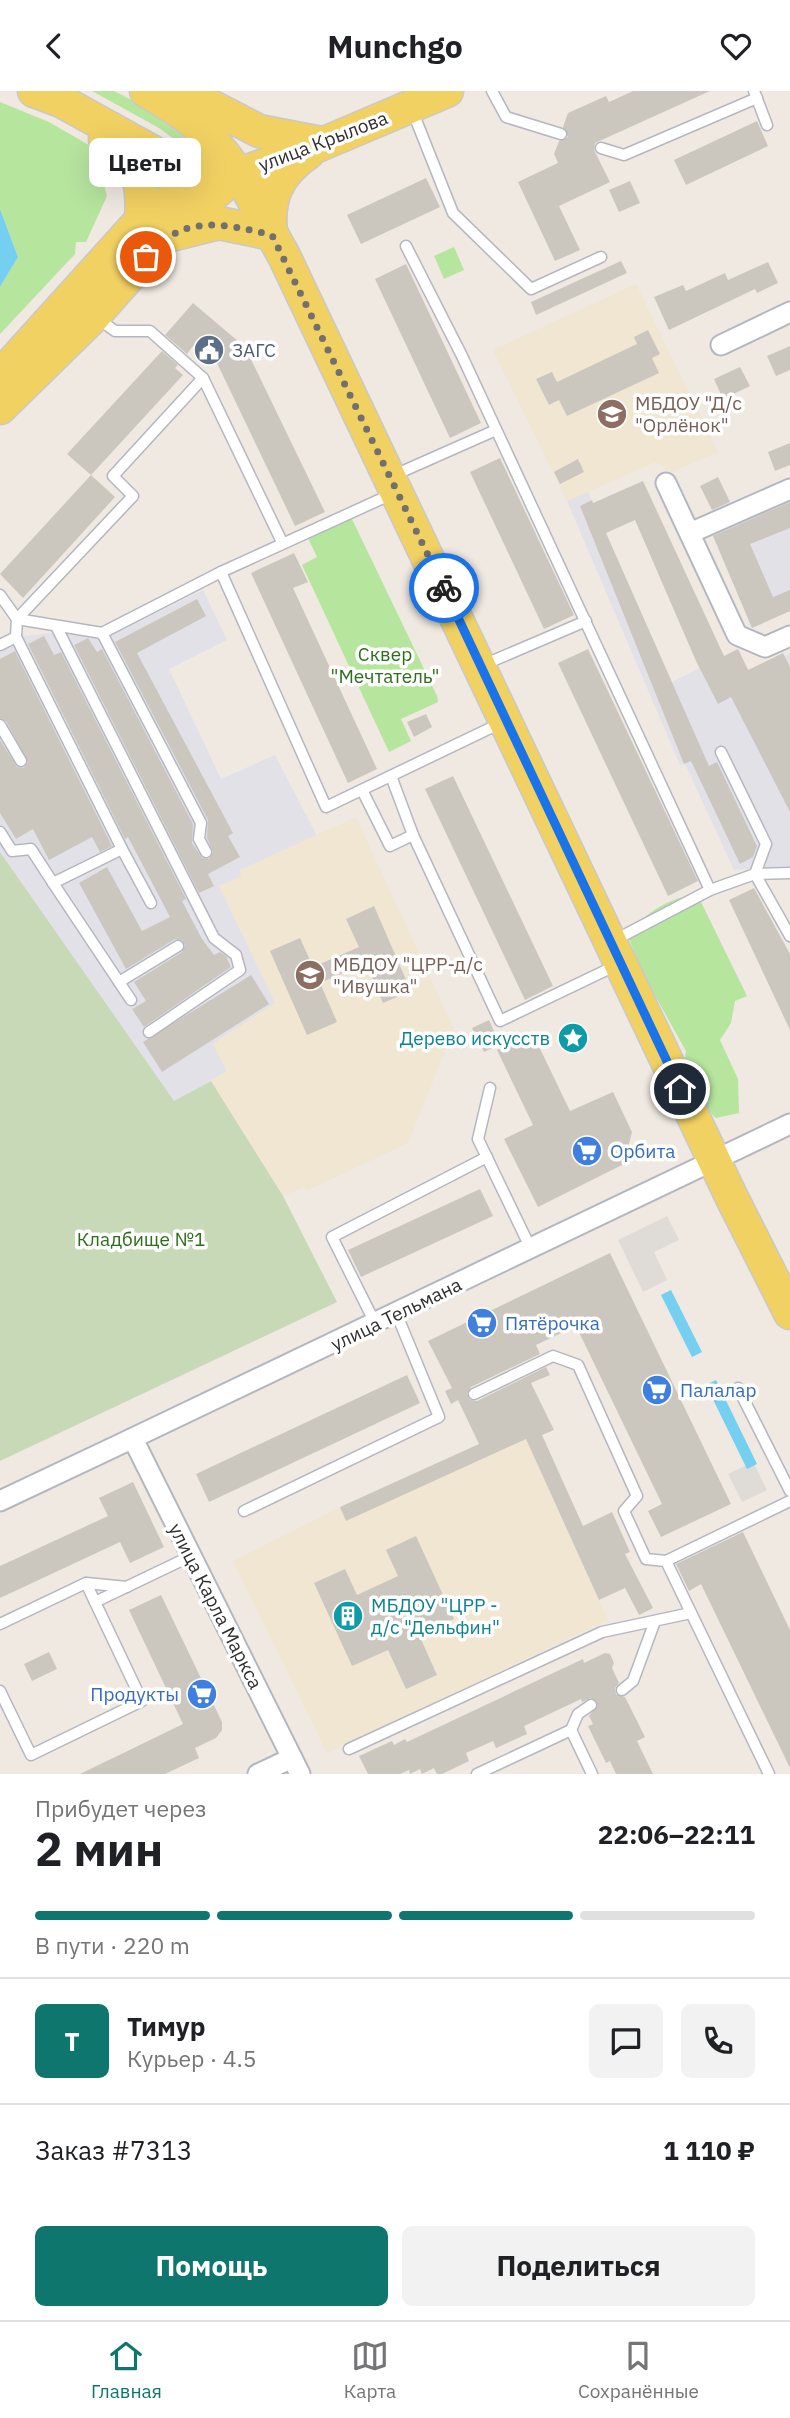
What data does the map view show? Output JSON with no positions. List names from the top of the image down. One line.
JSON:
{"streets":{"main road":["улица Крылова"],"street":["улица Тельмана","улица Карла Маркса"]},"crossings":[["улица Тельмана","улица Карла Маркса"]],"parks":["Сквер \"Мечтатель\"","Кладбище №1"],"places":{"other":["Цветы"],"public building":["ЗАГС"],"school or university":["МБДОУ \"Д/с \"Орлёнок\"","МБДОУ \"ЦРР-д/с \"Ивушка\""],"place":["Дерево искусств"],"supermarket":["Орбита","Пятёрочка","Палалар","Продукты"],"building":["МБДОУ \"ЦРР - д/с \"Дельфин\""]},"page":{"header":"Munchgo","bubble":"Цветы","heading":["2 мин","Прибудет через","22:06–22:11"],"panel":["Тимур","Курьер · 4.5","Заказ #7313","1 110 ₽"],"bar":"В пути · 220 m","round":"Т","buttons":["Помощь","Поделиться"],"tabs":["Главная","Карта","Сохранённые"]}}
